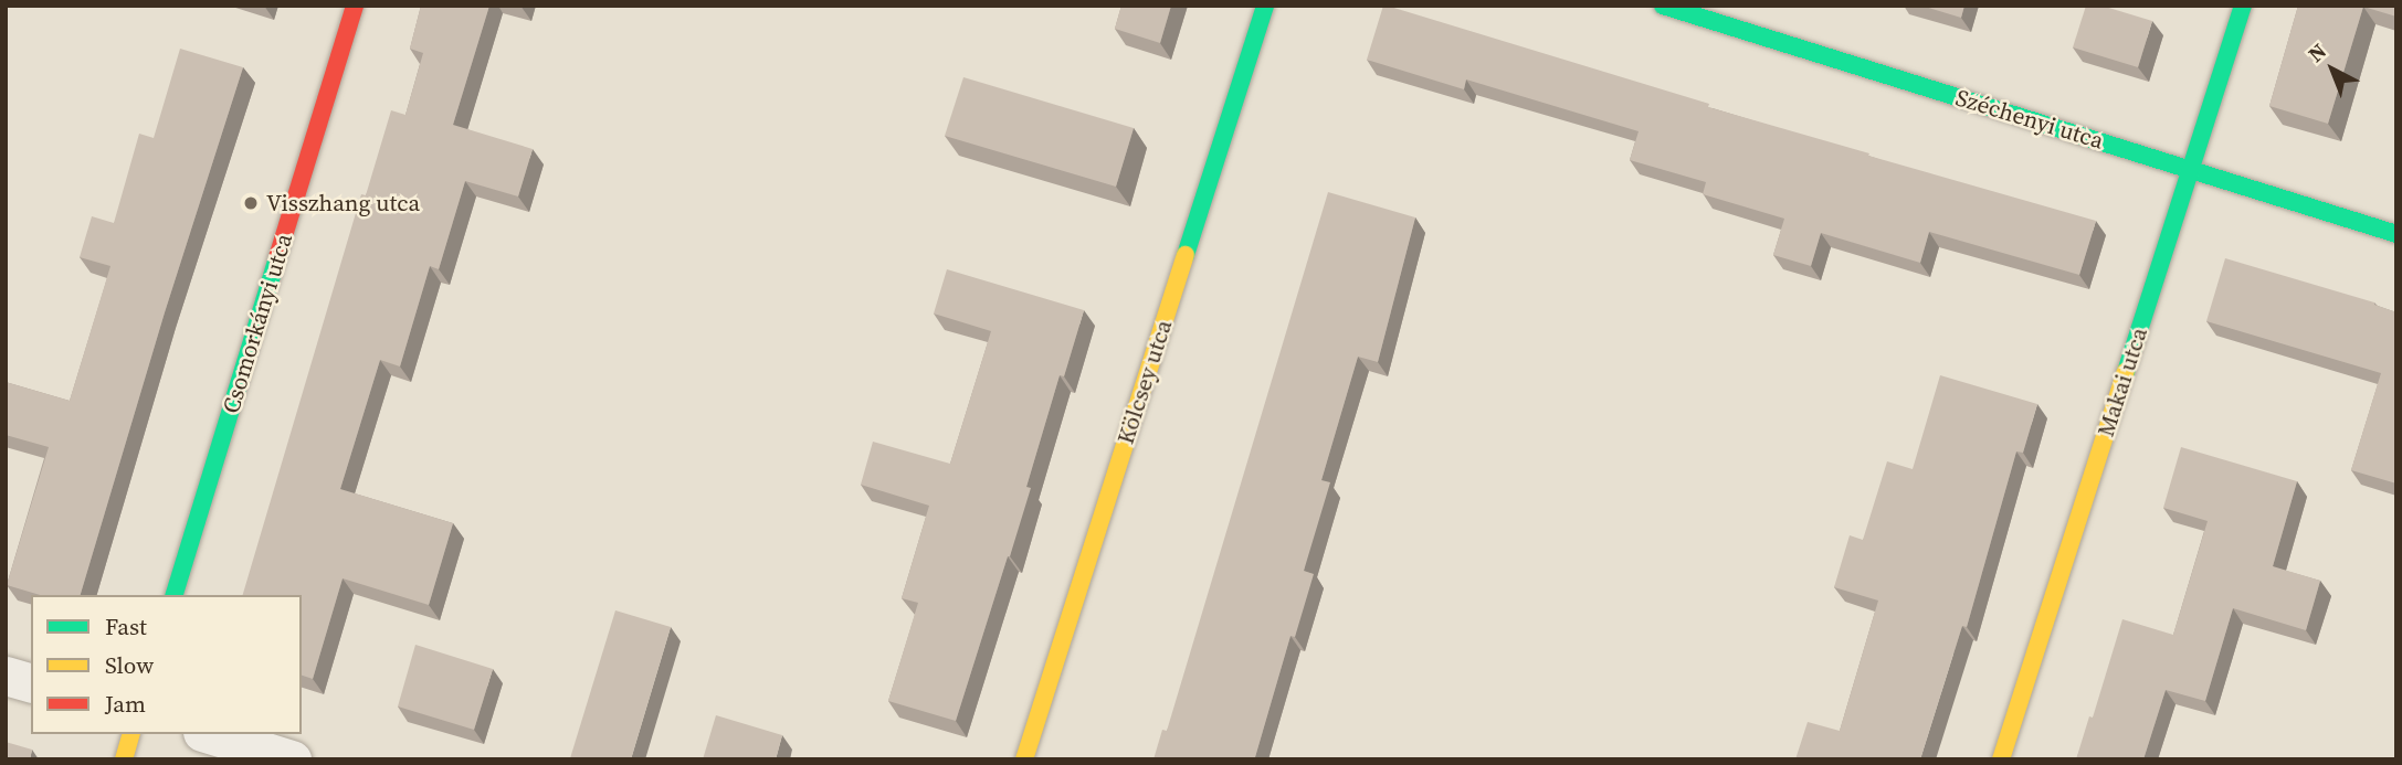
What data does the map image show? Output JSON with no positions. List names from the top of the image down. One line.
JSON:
{"streets":{"street":["Széchenyi utca","Csomorkányi utca","Kölcsey utca","Makai utca"]},"crossings":[["Széchenyi utca","Makai utca"]],"places":["Visszhang utca"],"legend":["Fast","Slow","Jam"],"north":"top left"}
